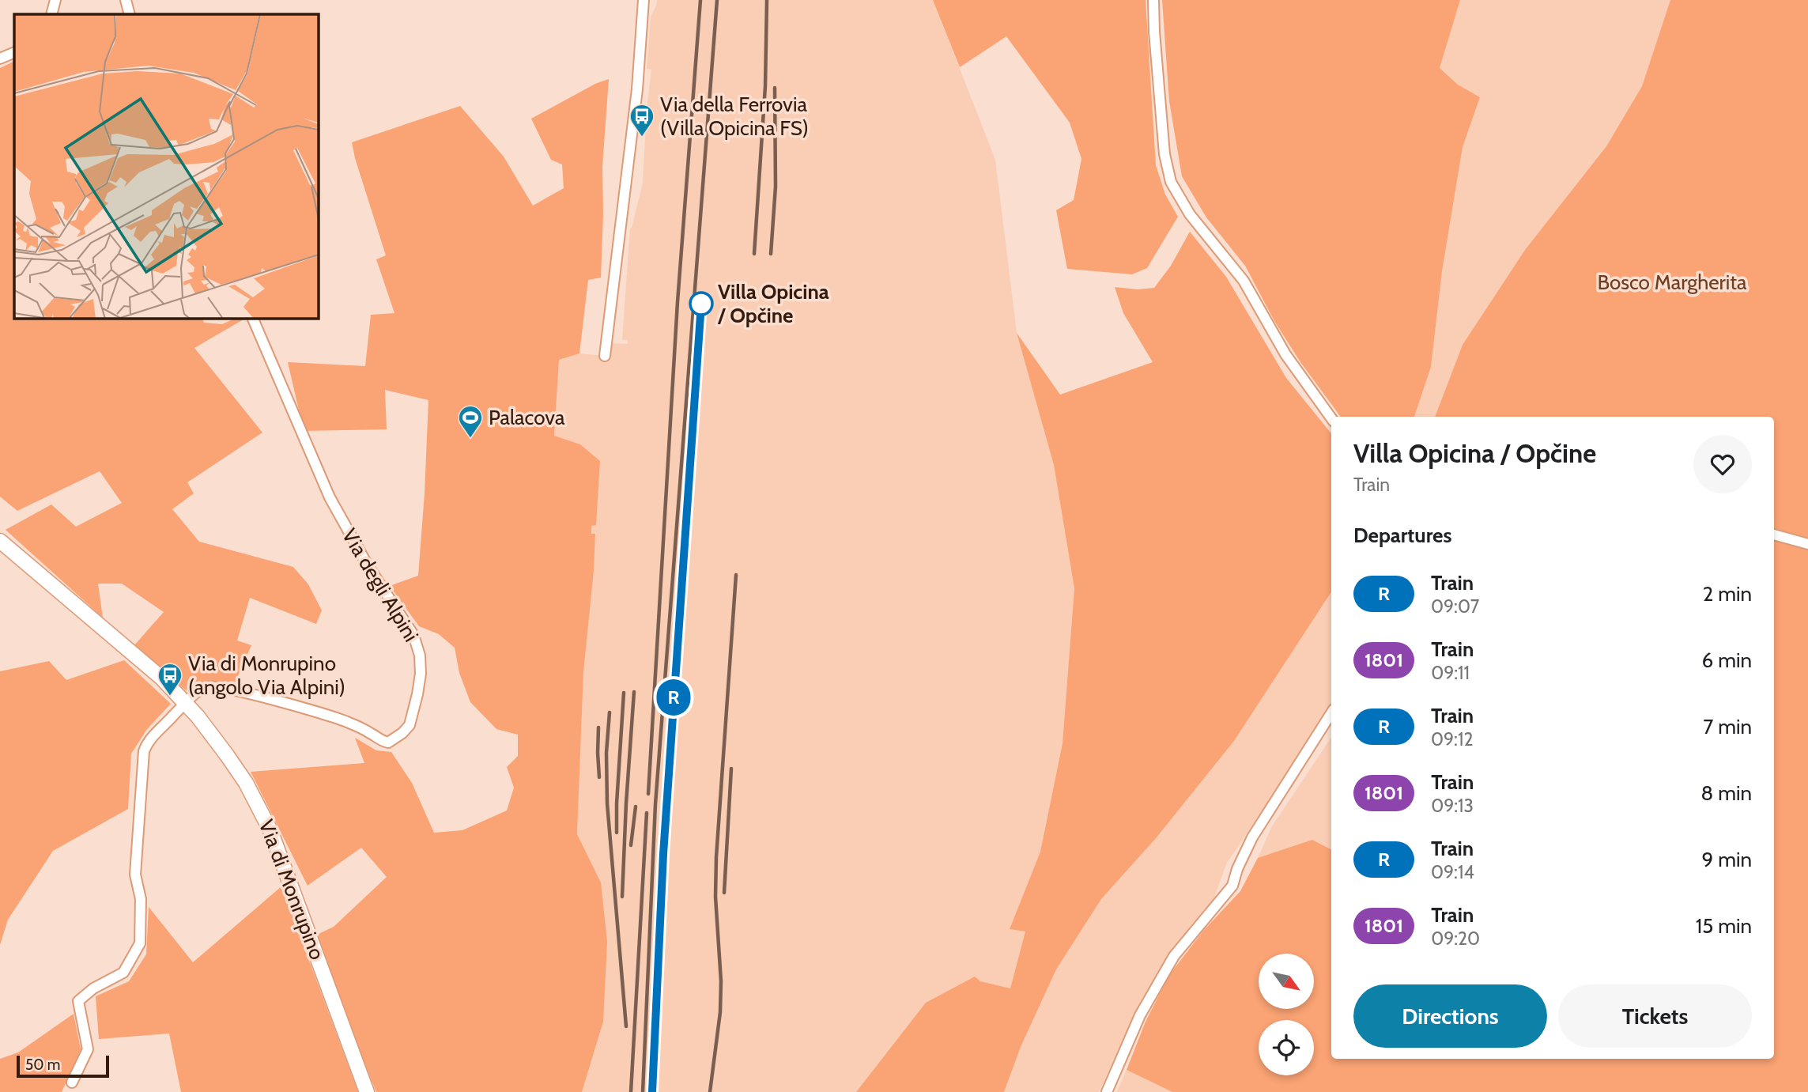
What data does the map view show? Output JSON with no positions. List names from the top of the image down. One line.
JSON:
{"streets":{"main road":["Via di Monrupino"],"street":["Via degli Alpini"]},"crossings":[["Via degli Alpini","Via di Monrupino"]],"parks":["Bosco Margherita"],"places":{"bus stop":["Via della Ferrovia (Villa Opicina FS)","Via di Monrupino (angolo Via Alpini)"],"other":["Villa Opicina / Opčine"],"sports":["Palacova"]},"scale_bar":"50 m","north":"bottom right","page":{"on_map":"R","heading":[["Villa Opicina / Opčine","Train"],"Departures"],"list":[{"mark":"R","name":"Train","note":"09:07","value":"2 min"},{"mark":"1801","name":"Train","note":"09:11","value":"6 min"},{"mark":"R","name":"Train","note":"09:12","value":"7 min"},{"mark":"1801","name":"Train","note":"09:13","value":"8 min"},{"mark":"R","name":"Train","note":"09:14","value":"9 min"},{"mark":"1801","name":"Train","note":"09:20","value":"15 min"}],"buttons":["Directions","Tickets"],"scale":"50 m"}}
